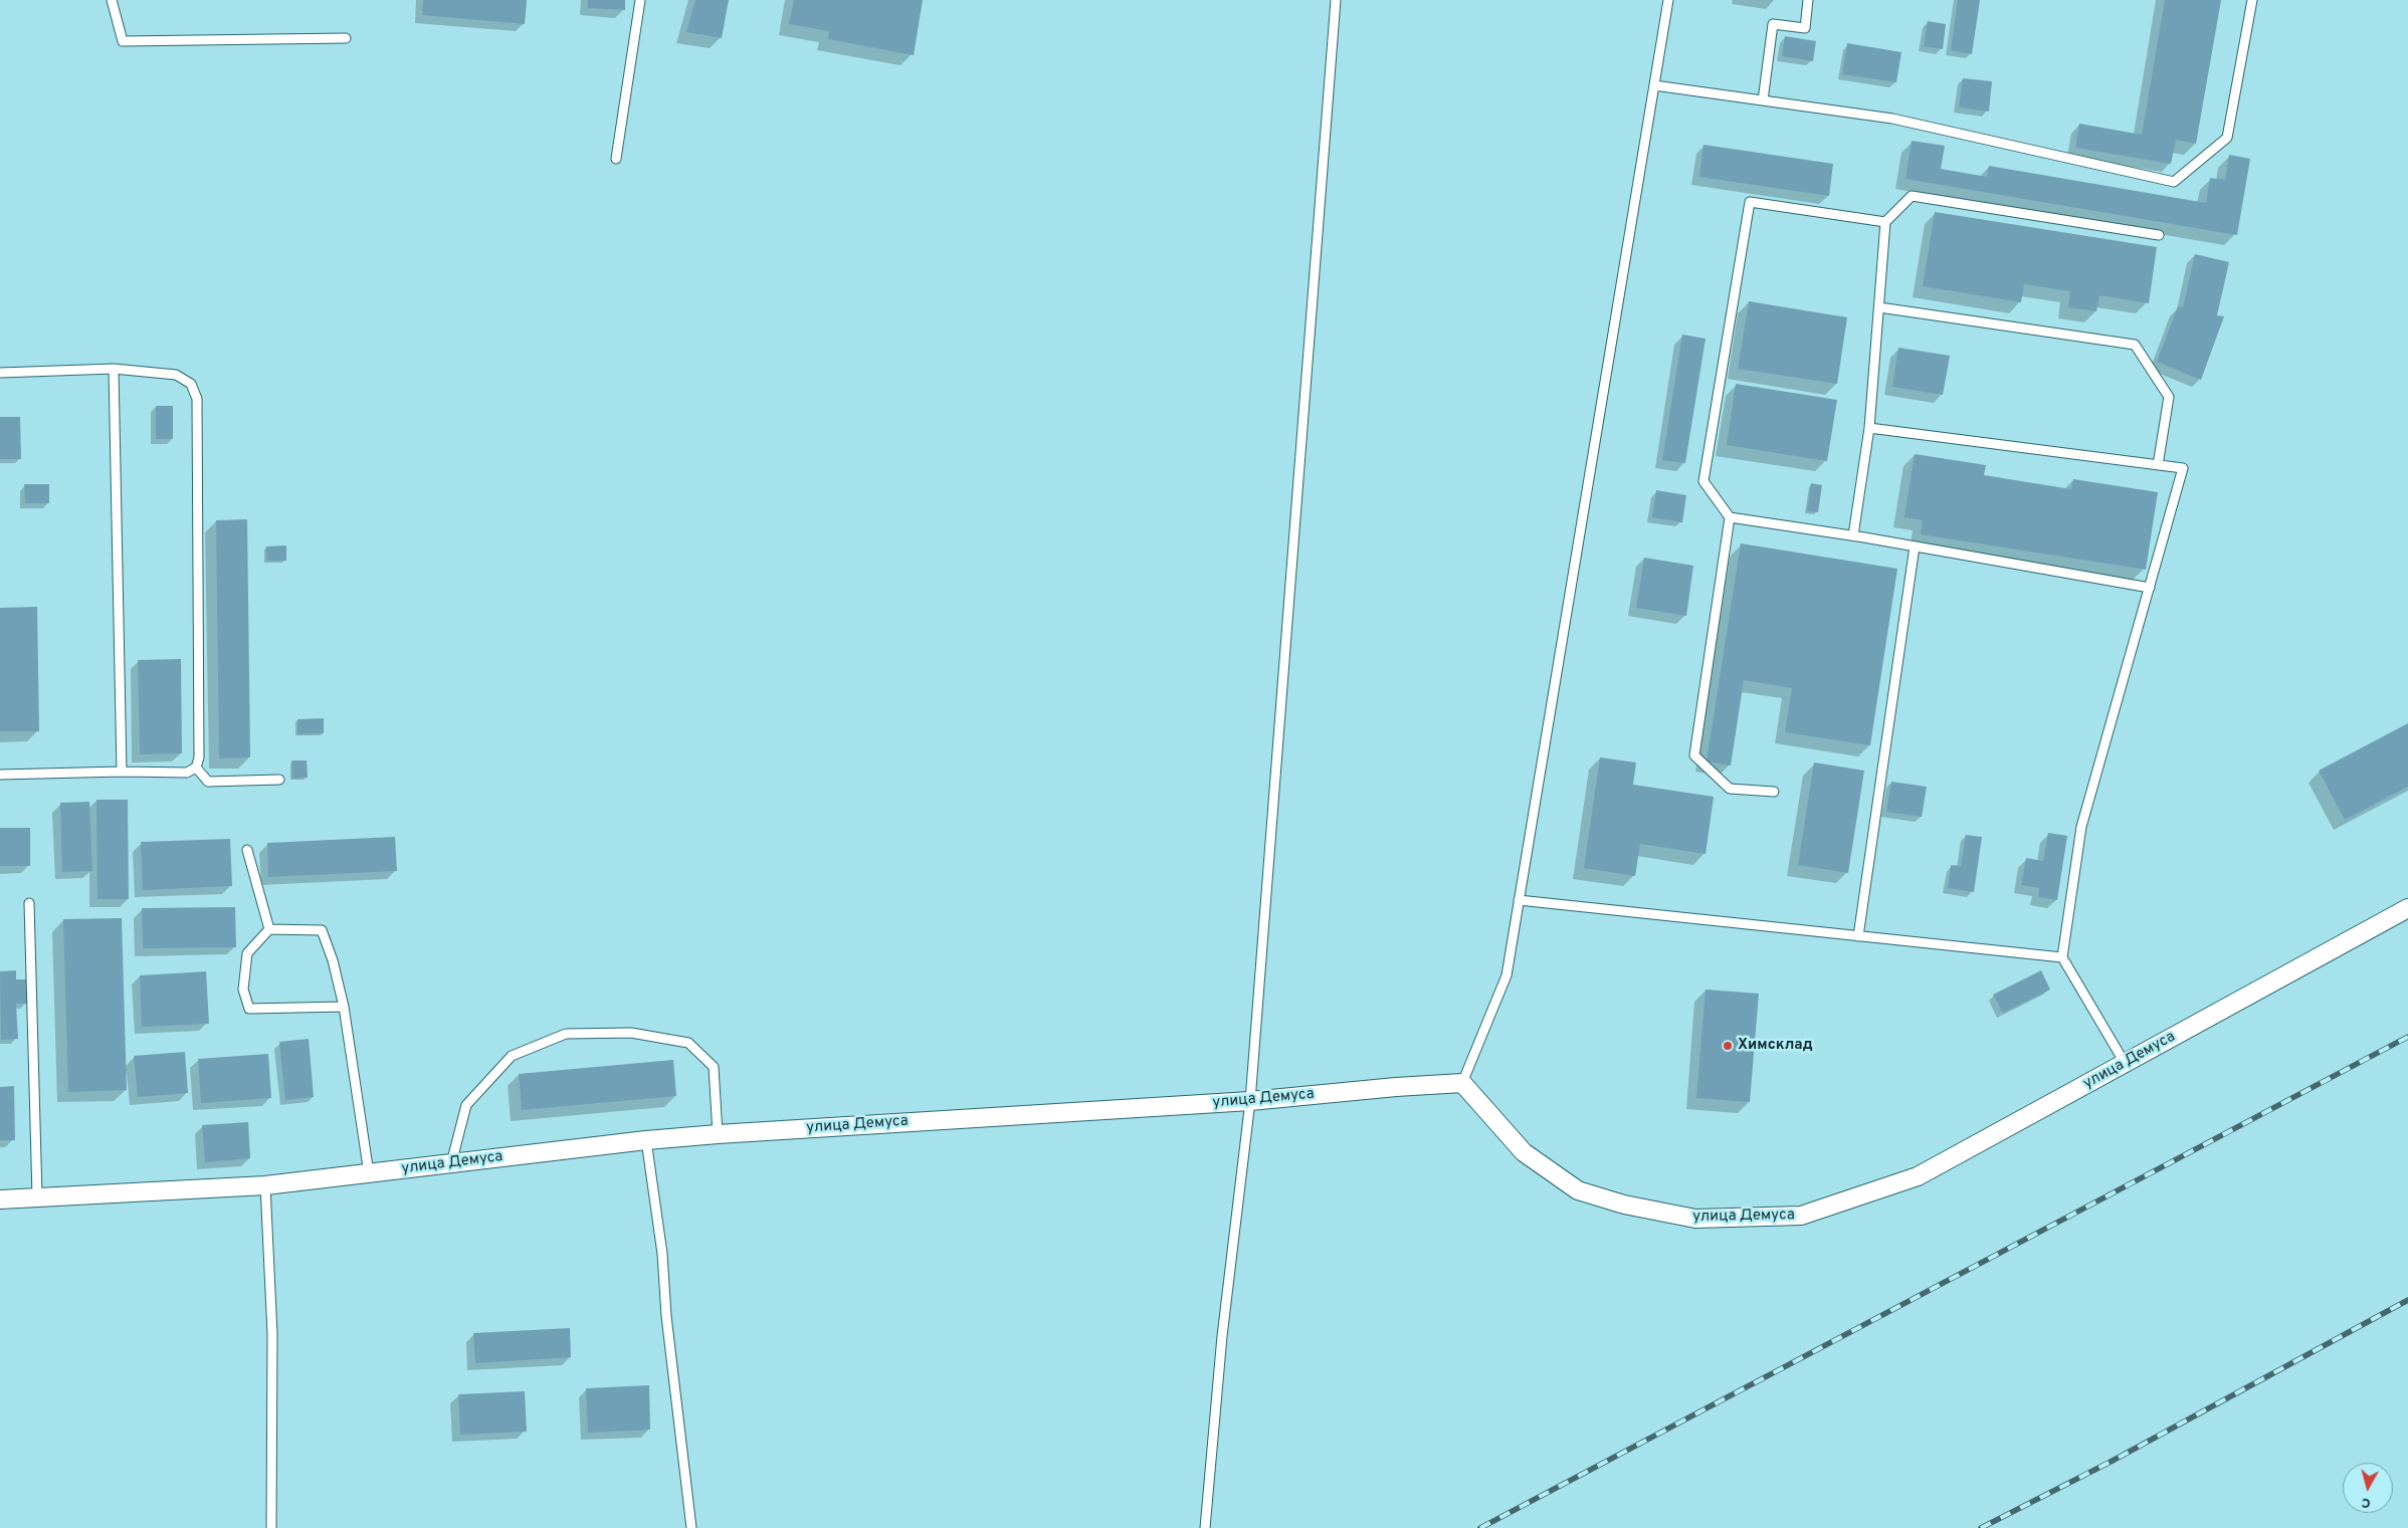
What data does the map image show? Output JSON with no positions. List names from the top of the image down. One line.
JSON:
{"streets":{"street":["улица Демуса"]},"places":["Химсклад"],"north":"bottom"}
